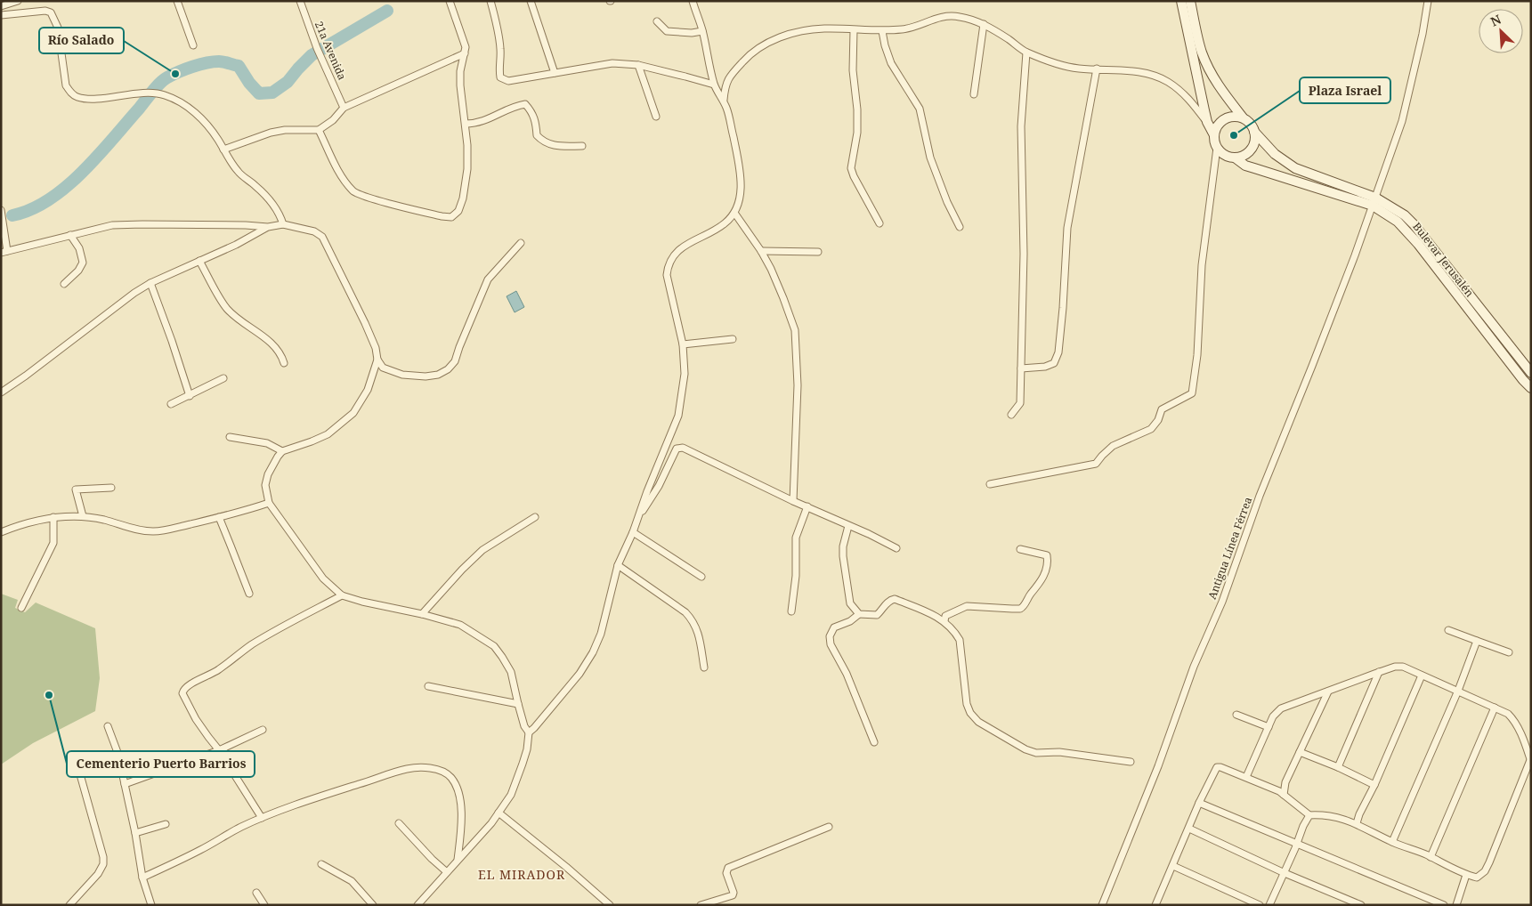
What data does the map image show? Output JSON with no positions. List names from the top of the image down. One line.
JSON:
{"streets":{"main road":["Bulevar Jerusalén"],"street":["21a Avenida","Antigua Línea Férrea"]},"crossings":[["Bulevar Jerusalén","Antigua Línea Férrea"]],"districts":["EL MIRADOR"],"places":["Río Salado","Plaza Israel","Cementerio Puerto Barrios"],"north":"top left"}
